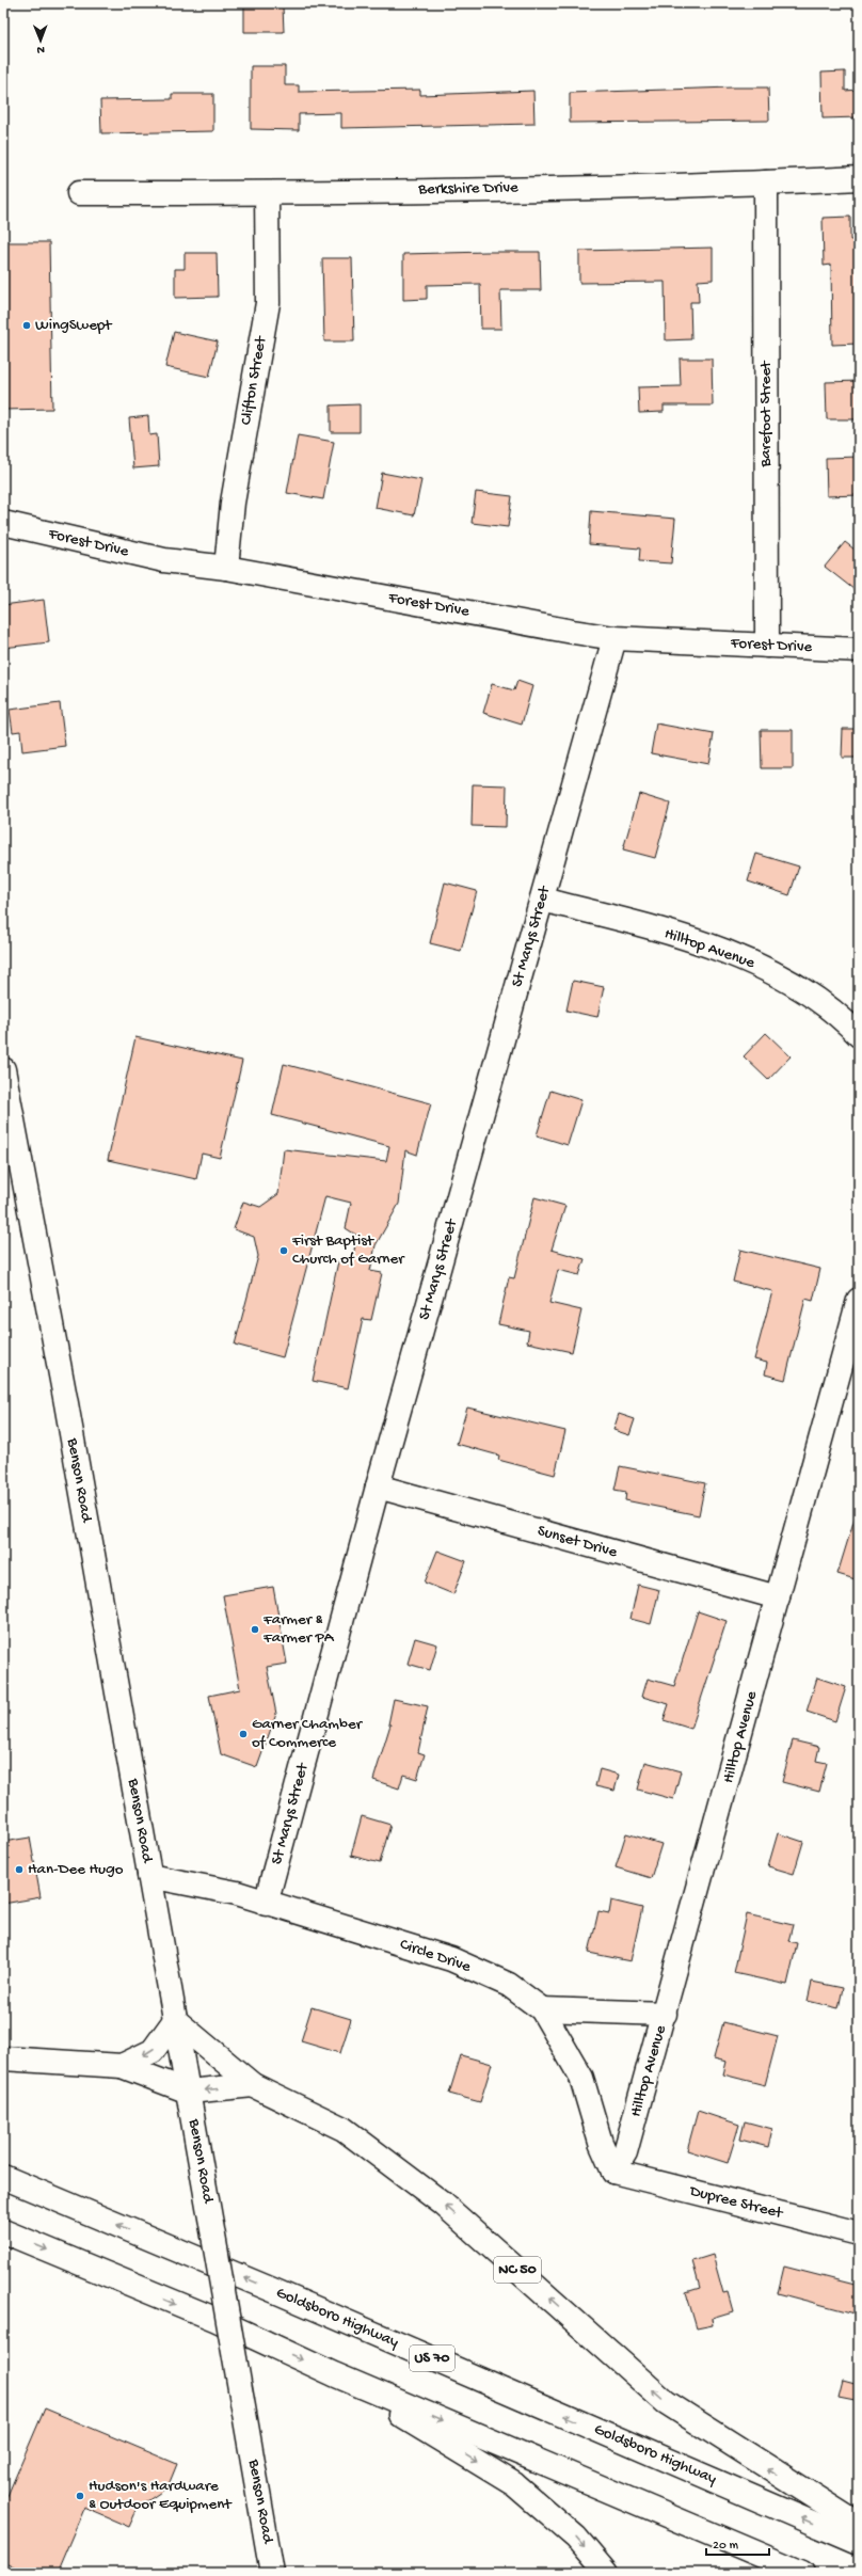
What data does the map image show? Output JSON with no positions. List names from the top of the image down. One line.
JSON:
{"streets":{"street":["Berkshire Drive","Clifton Street","Barefoot Street","Forest Drive","St Marys Street","Hilltop Avenue","Benson Road","Sunset Drive","Circle Drive","Dupree Street","NC 50","Goldsboro Highway","US 70"]},"crossings":[["Berkshire Drive","Clifton Street"],["Berkshire Drive","Barefoot Street"],["Clifton Street","Forest Drive"],["Barefoot Street","Forest Drive"],["Forest Drive","St Marys Street"],["St Marys Street","Hilltop Avenue"],["St Marys Street","Sunset Drive"],["St Marys Street","Circle Drive"],["Hilltop Avenue","Sunset Drive"],["Hilltop Avenue","Circle Drive"],["Hilltop Avenue","Dupree Street"],["Benson Road","Circle Drive"],["Benson Road","NC 50"],["Circle Drive","Dupree Street"]],"places":["WingSwept","First Baptist Church of Garner","Farmer & Farmer PA","Garner Chamber of Commerce","Han-Dee Hugo","Hudson's Hardware & Outdoor Equipment"],"scale_bar":"20 m","north":"bottom"}
